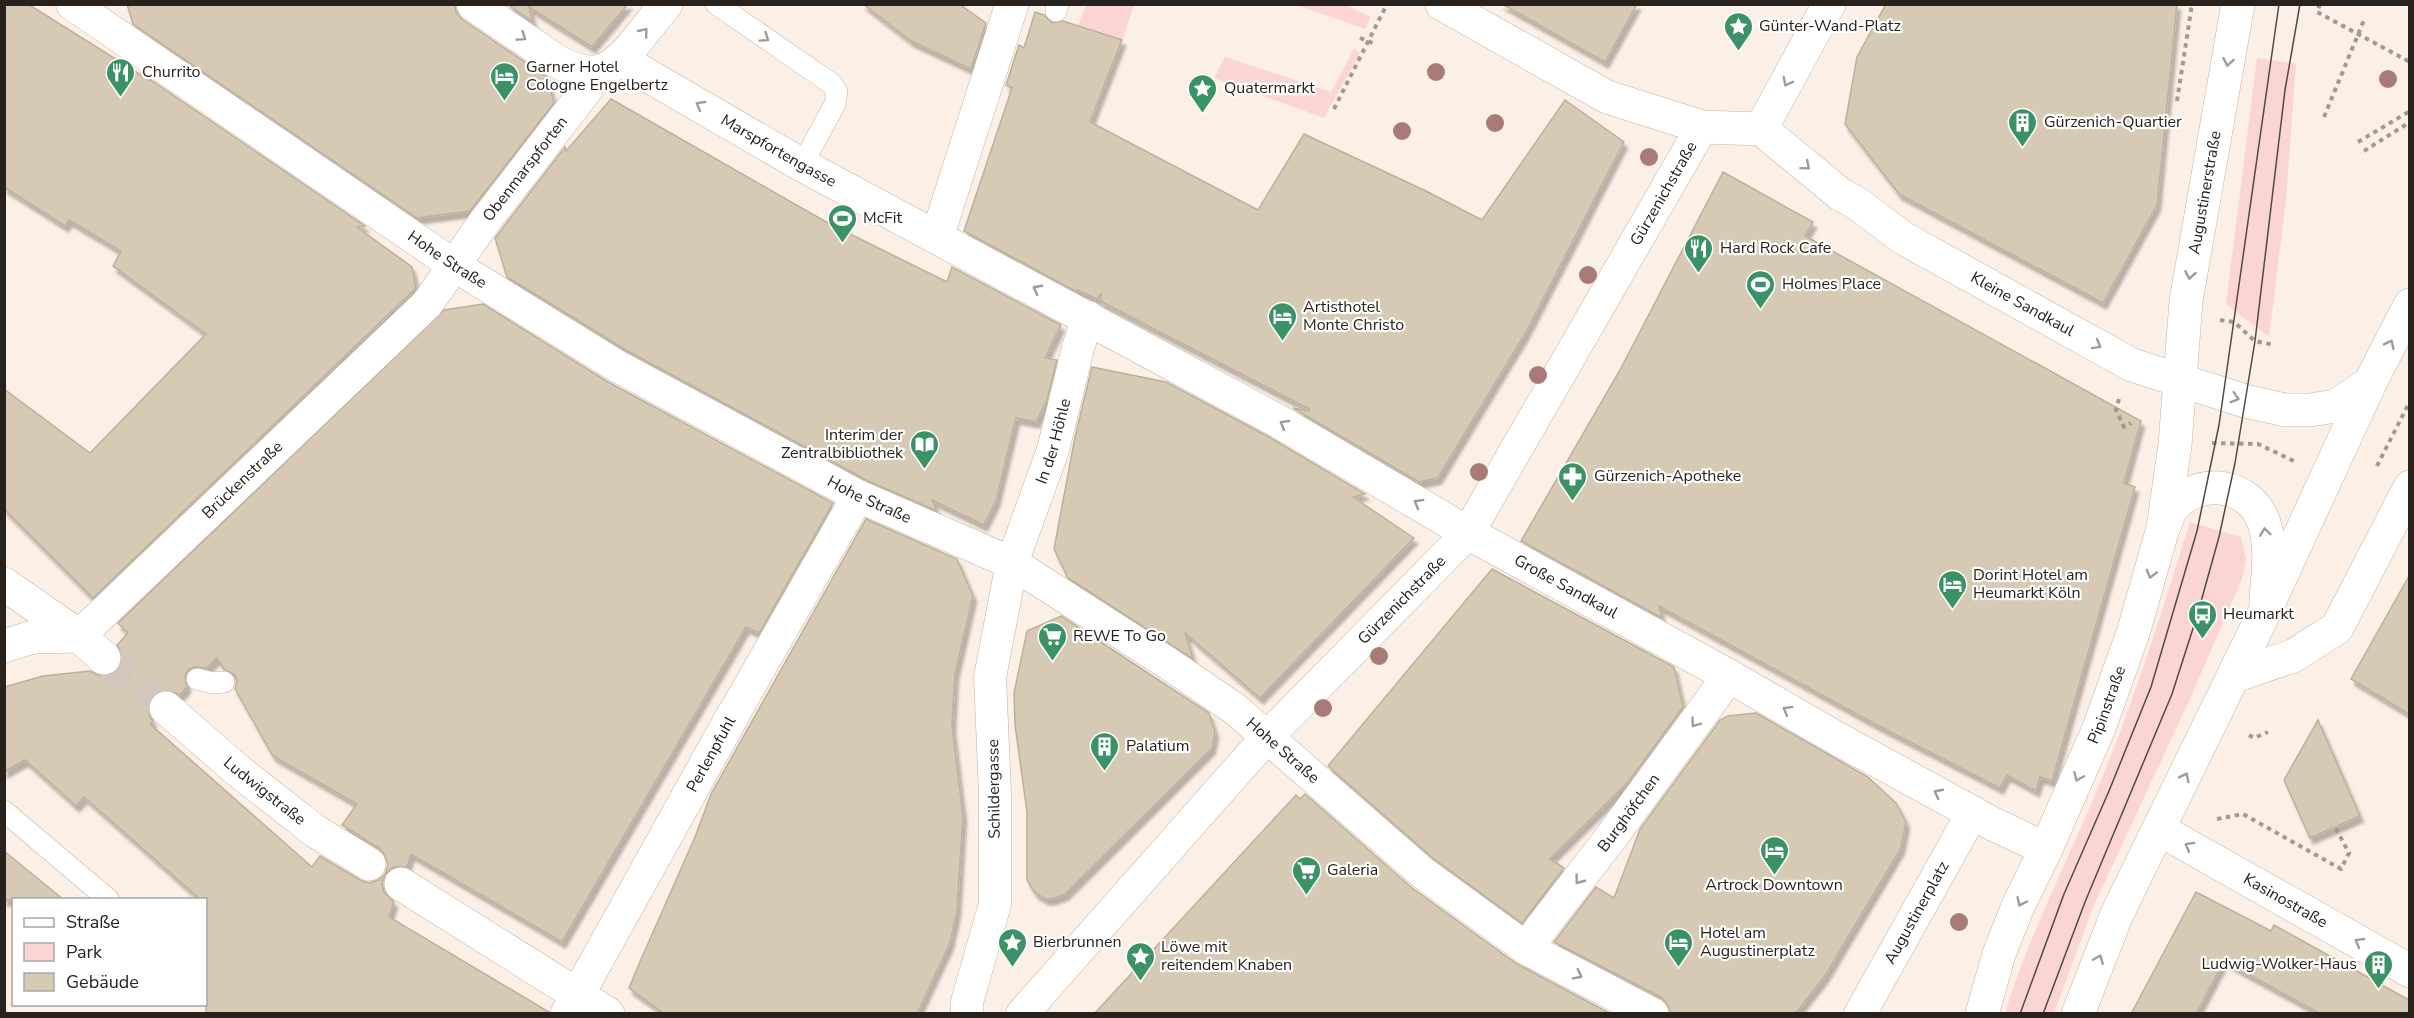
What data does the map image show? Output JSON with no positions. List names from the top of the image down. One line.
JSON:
{"streets":{"street":["Marspfortengasse","Obenmarspforten","Augustinerstraße","Gürzenichstraße","Hohe Straße","Kleine Sandkaul","In der Höhle","Brückenstraße","Große Sandkaul","Pipinstraße","Perlenpfuhl","Schildergasse","Ludwigstraße","Burghöfchen","Kasinostraße","Augustinerplatz"]},"crossings":[["Marspfortengasse","Obenmarspforten"],["Marspfortengasse","In der Höhle"],["Marspfortengasse","Große Sandkaul"],["Obenmarspforten","Hohe Straße"],["Obenmarspforten","Brückenstraße"],["Augustinerstraße","Kleine Sandkaul"],["Augustinerstraße","Pipinstraße"],["Gürzenichstraße","Hohe Straße"],["Gürzenichstraße","Große Sandkaul"],["Hohe Straße","In der Höhle"],["Hohe Straße","Brückenstraße"],["Hohe Straße","Perlenpfuhl"],["Hohe Straße","Schildergasse"],["Hohe Straße","Burghöfchen"],["Kleine Sandkaul","Pipinstraße"],["In der Höhle","Große Sandkaul"],["In der Höhle","Schildergasse"],["Große Sandkaul","Pipinstraße"],["Große Sandkaul","Burghöfchen"],["Große Sandkaul","Augustinerplatz"]],"one_way":["Augustinerstraße","Kleine Sandkaul","Große Sandkaul","Burghöfchen","Kasinostraße"],"places":{"place":["Günter-Wand-Platz","Quatermarkt","Bierbrunnen","Löwe mit reitendem Knaben"],"restaurant":["Churrito","Hard Rock Cafe"],"hotel":["Garner Hotel Cologne Engelbertz","Artisthotel Monte Christo","Dorint Hotel am Heumarkt Köln","Artrock Downtown","Hotel am Augustinerplatz"],"building":["Gürzenich-Quartier","Palatium","Ludwig-Wolker-Haus"],"sports":["McFit","Holmes Place"],"library":["Interim der Zentralbibliothek"],"pharmacy":["Gürzenich-Apotheke"],"bus stop":["Heumarkt"],"supermarket":["REWE To Go","Galeria"]},"legend":["Straße","Park","Gebäude"]}
